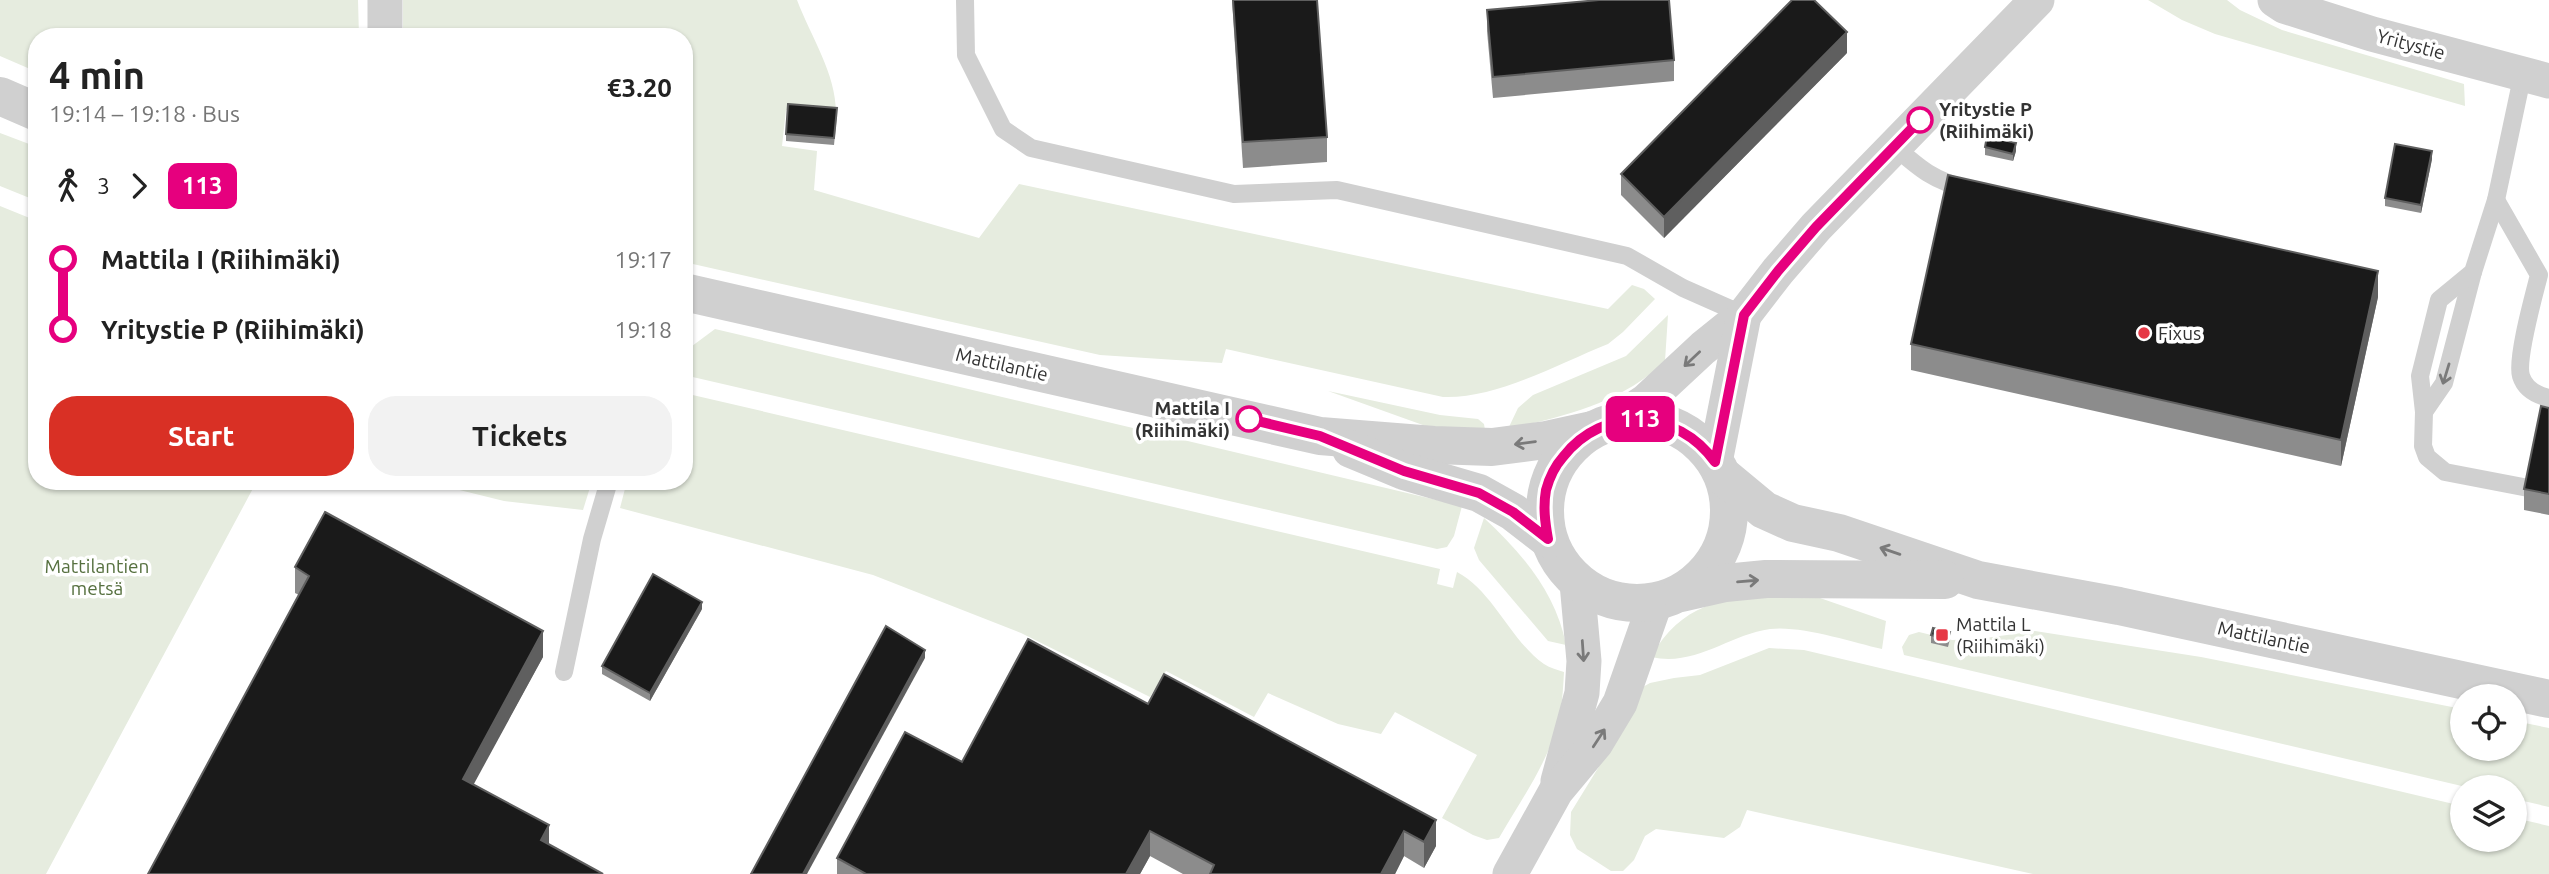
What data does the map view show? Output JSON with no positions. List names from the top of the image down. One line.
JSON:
{"streets":{"street":["Yritystie","Mattilantie"]},"parks":["Mattilantien metsä"],"places":{"other":["Yritystie P (Riihimäki)","Fixus","Mattila I (Riihimäki)"],"transit":["Mattila L (Riihimäki)"]},"lines":["bus line 113"],"page":{"on_map":"113","heading":["4 min","19:14 – 19:18 · Bus","€3.20"],"legs":["3","113"],"list":[{"name":"Mattila I (Riihimäki)","value":"19:17"},{"name":"Yritystie P (Riihimäki)","value":"19:18"}],"buttons":["Start","Tickets"]}}
